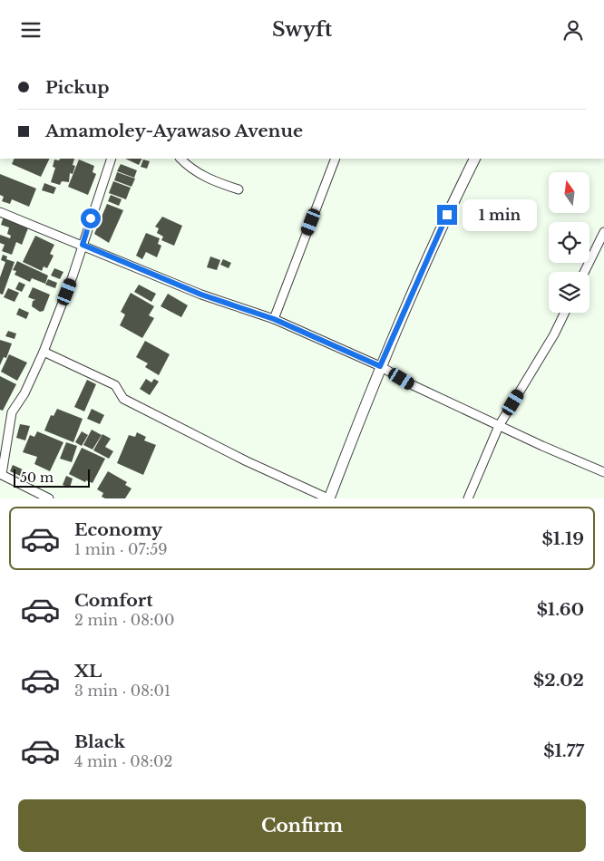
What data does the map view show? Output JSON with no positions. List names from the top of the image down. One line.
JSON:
{"scale_bar":"50 m","north":"top","page":{"header":"Swyft","banner":["Pickup","Amamoley-Ayawaso Avenue"],"bubble":"1 min","scale":"50 m","list":[{"name":"Economy","note":"1 min · 07:59","value":"$1.19"},{"name":"Comfort","note":"2 min · 08:00","value":"$1.60"},{"name":"XL","note":"3 min · 08:01","value":"$2.02"},{"name":"Black","note":"4 min · 08:02","value":"$1.77"}],"buttons":"Confirm"}}
